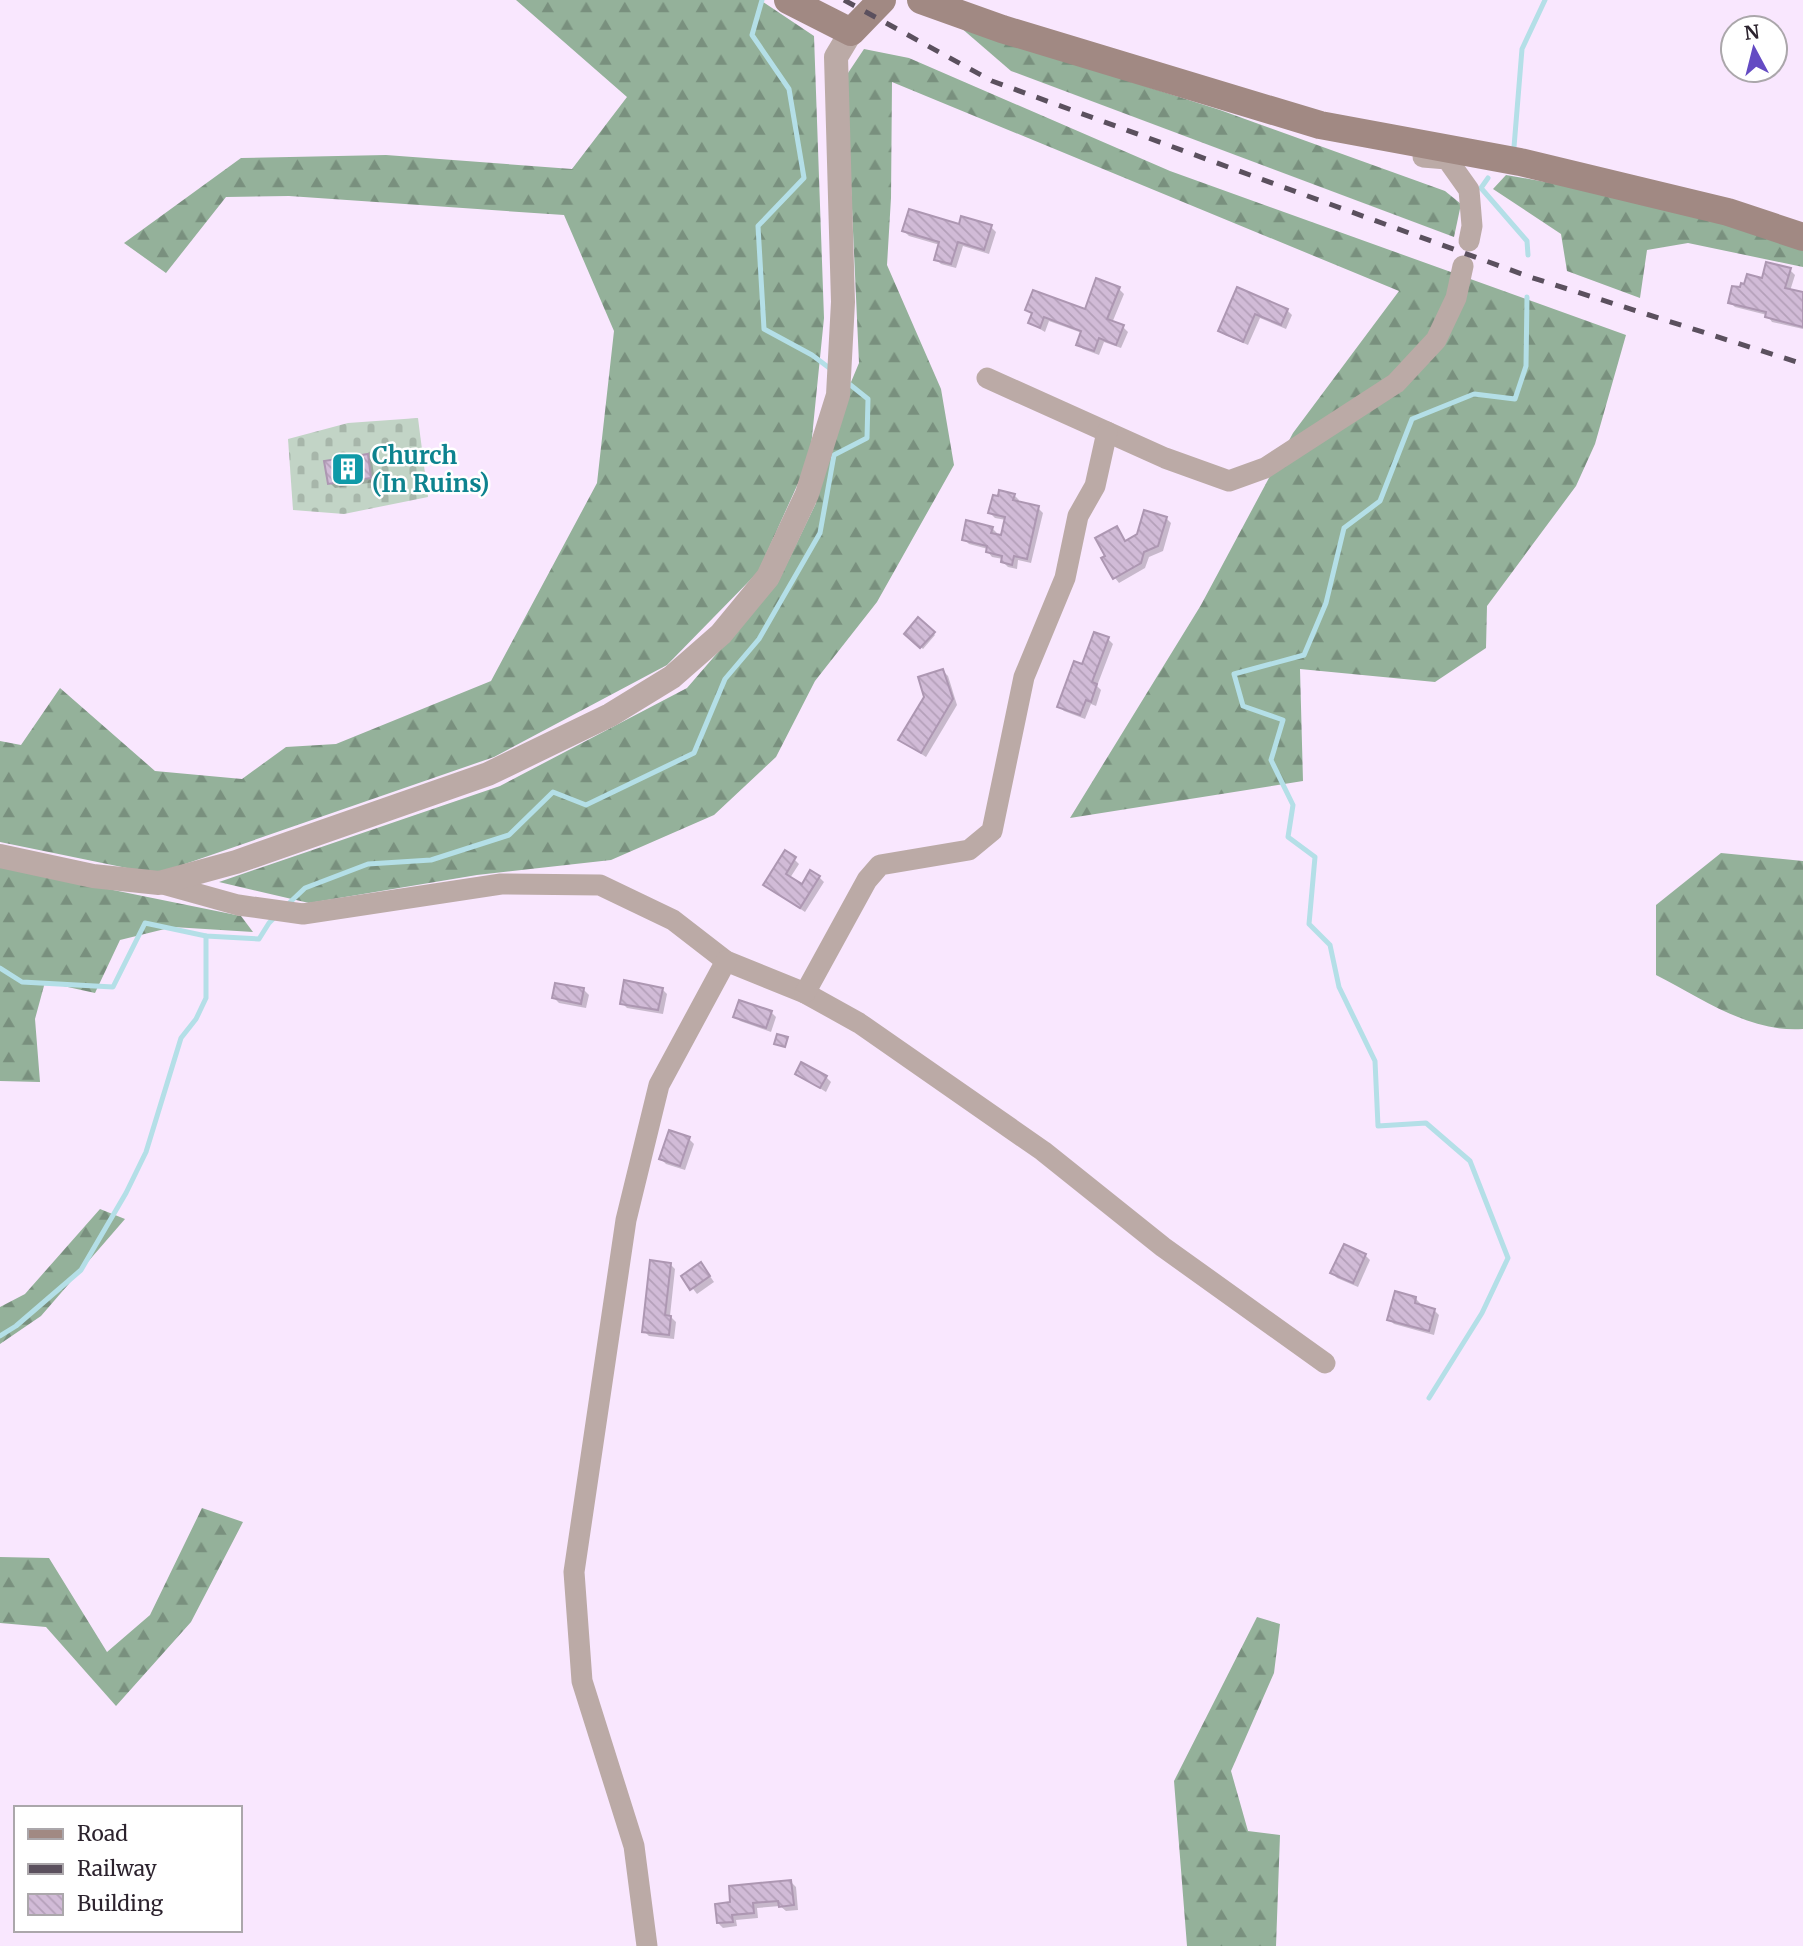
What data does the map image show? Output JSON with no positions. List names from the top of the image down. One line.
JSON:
{"places":{"building":["Church (In Ruins)"]},"legend":["Road","Railway","Building"],"north":"top"}
